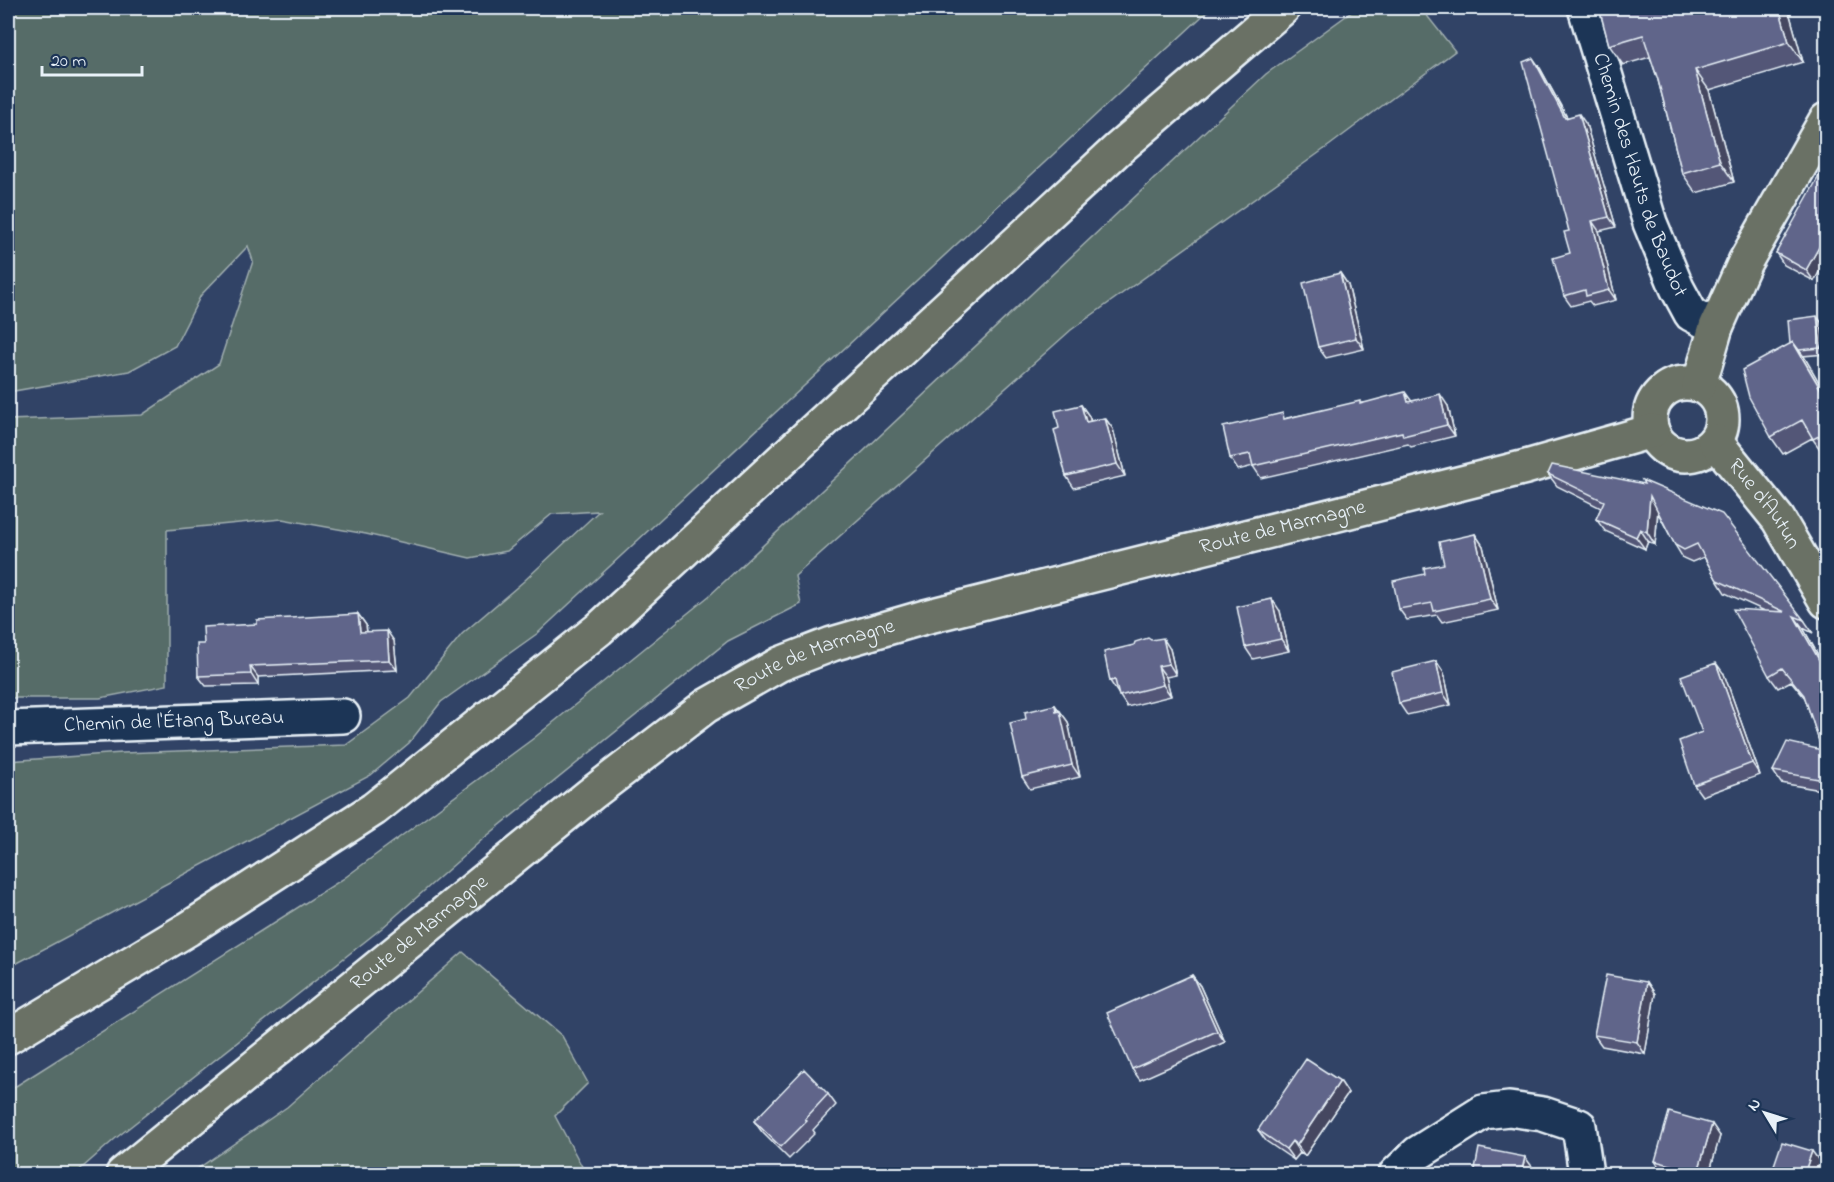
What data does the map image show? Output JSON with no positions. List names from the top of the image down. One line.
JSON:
{"streets":{"main road":["Rue d'Autun","Route de Marmagne"],"street":["Chemin des Hauts de Baudot","Chemin de l'Étang Bureau"]},"crossings":[["Rue d'Autun","Route de Marmagne"]],"scale_bar":"20 m","north":"top left"}
